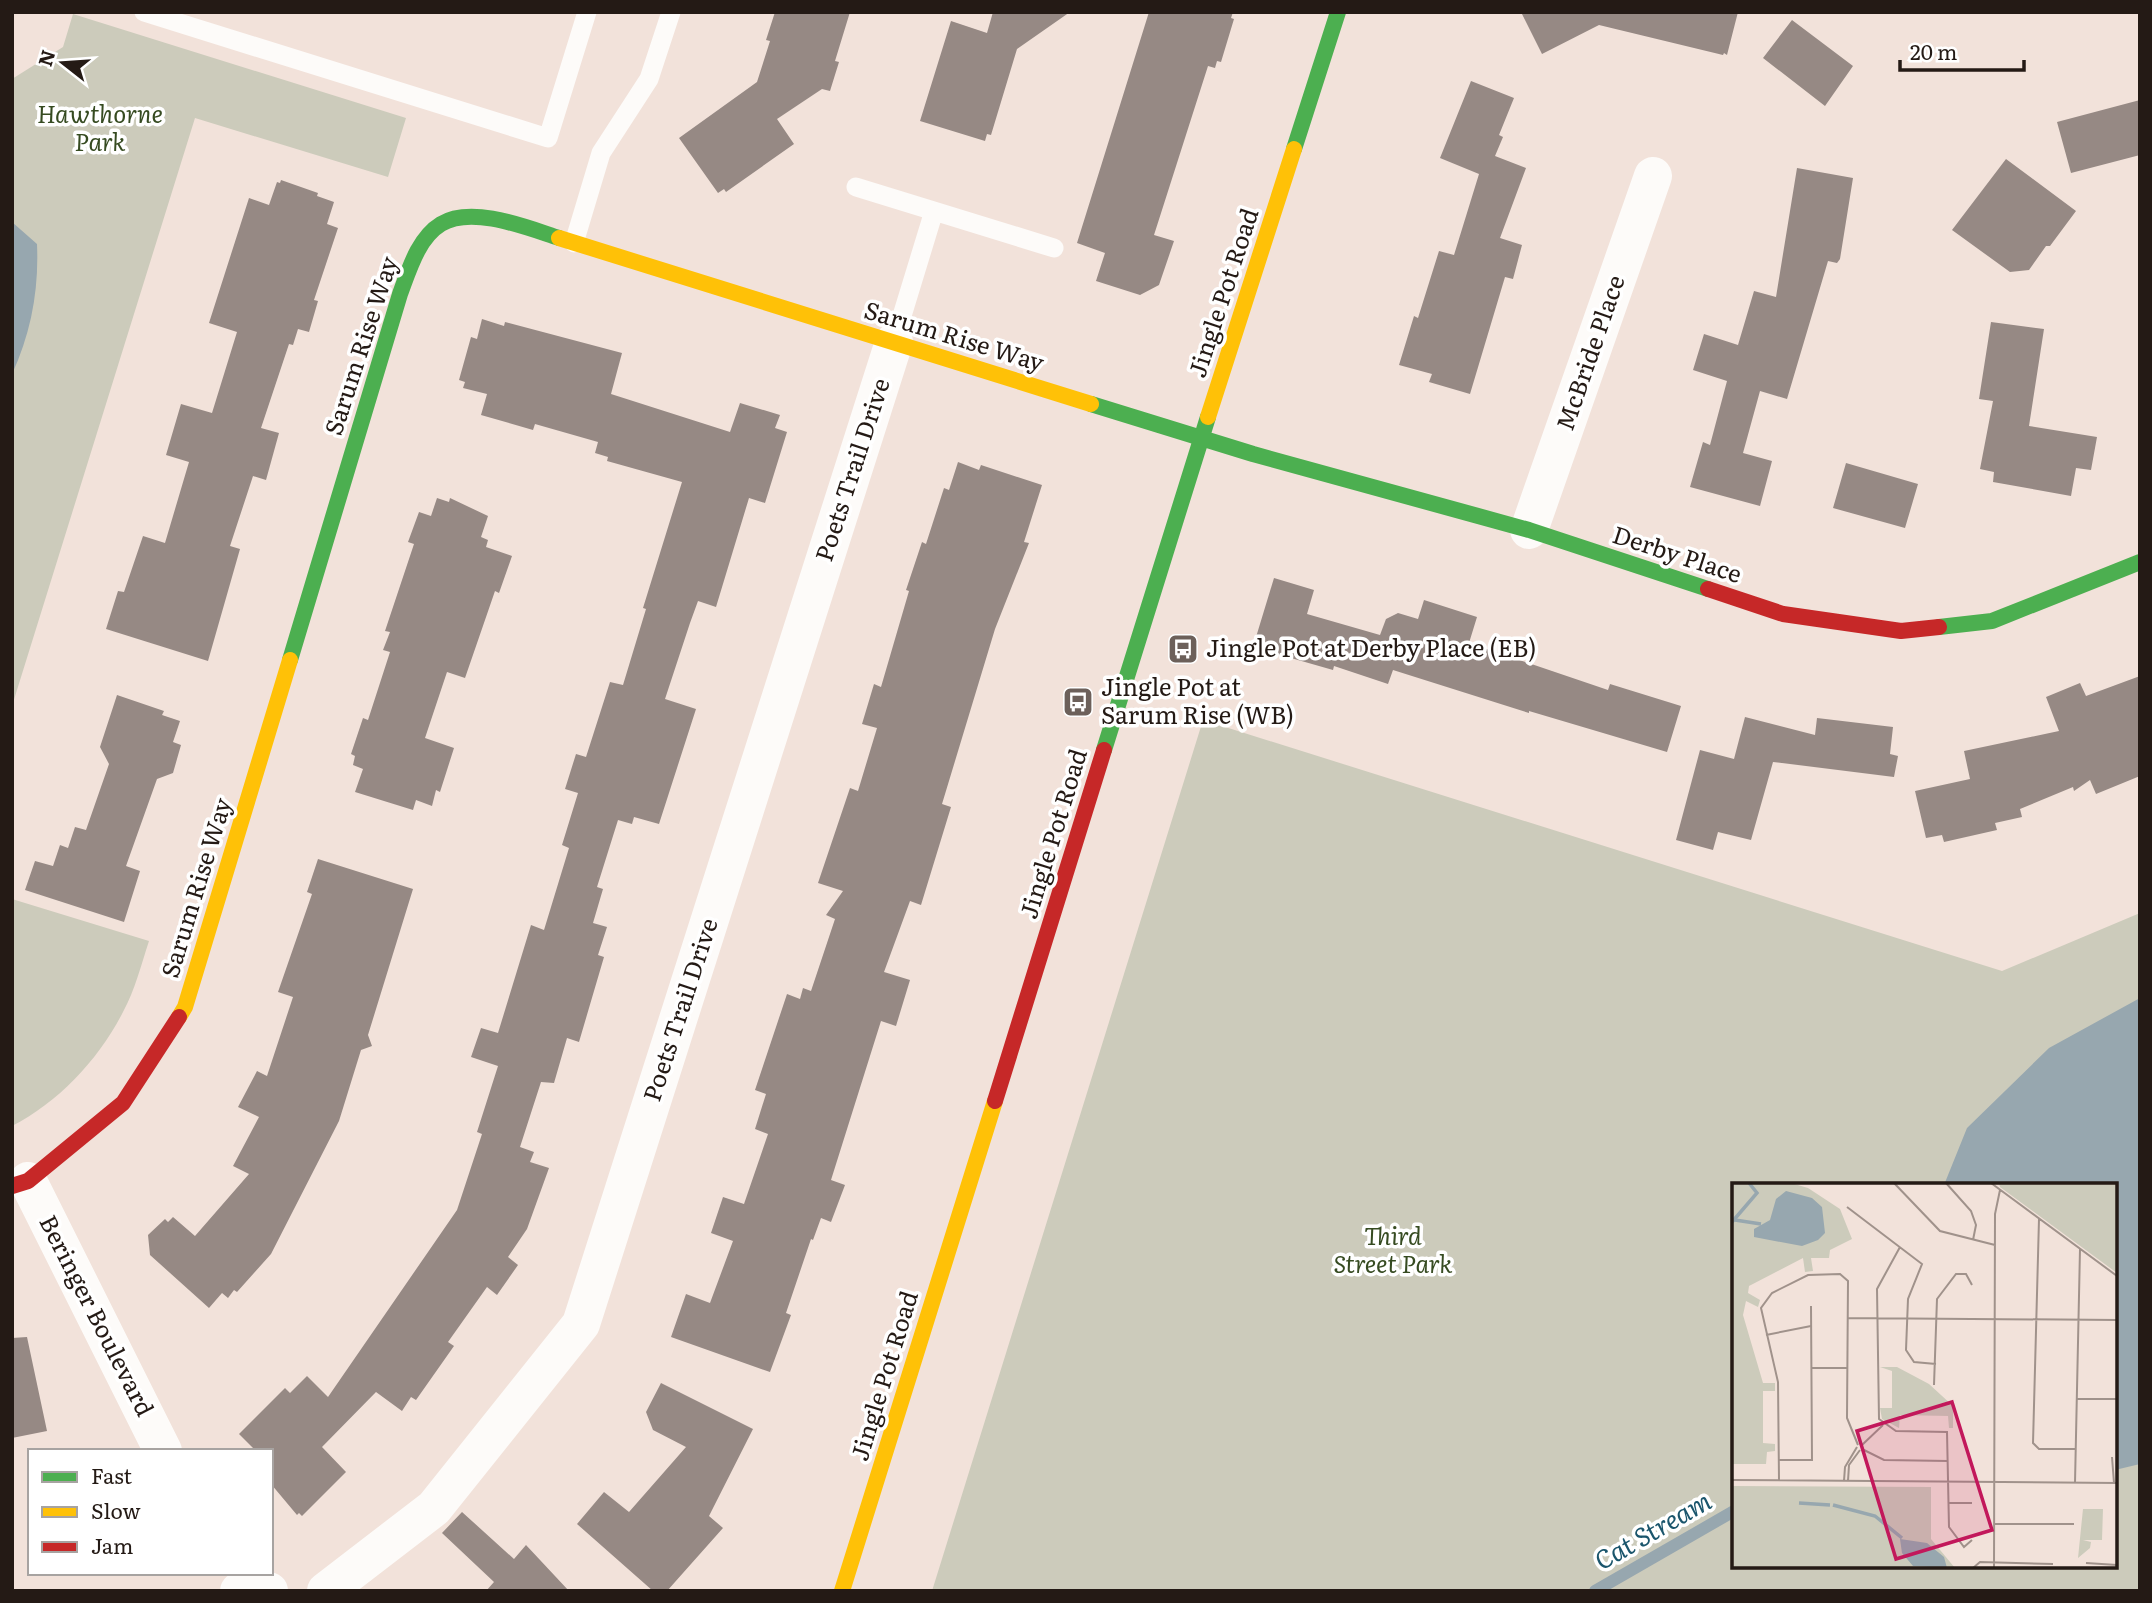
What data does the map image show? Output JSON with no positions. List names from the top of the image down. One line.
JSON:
{"streets":{"street":["Jingle Pot Road","Sarum Rise Way","McBride Place","Poets Trail Drive","Derby Place","Beringer Boulevard"]},"crossings":[["Jingle Pot Road","Sarum Rise Way"],["Jingle Pot Road","Derby Place"],["Sarum Rise Way","Poets Trail Drive"],["Sarum Rise Way","Derby Place"],["Sarum Rise Way","Beringer Boulevard"],["McBride Place","Derby Place"]],"water":["Cat Stream"],"parks":["Hawthorne Park","Third Street Park"],"places":{"bus stop":["Jingle Pot at Derby Place (EB)","Jingle Pot at Sarum Rise (WB)"]},"legend":["Fast","Slow","Jam"],"scale_bar":"20 m","north":"left"}
